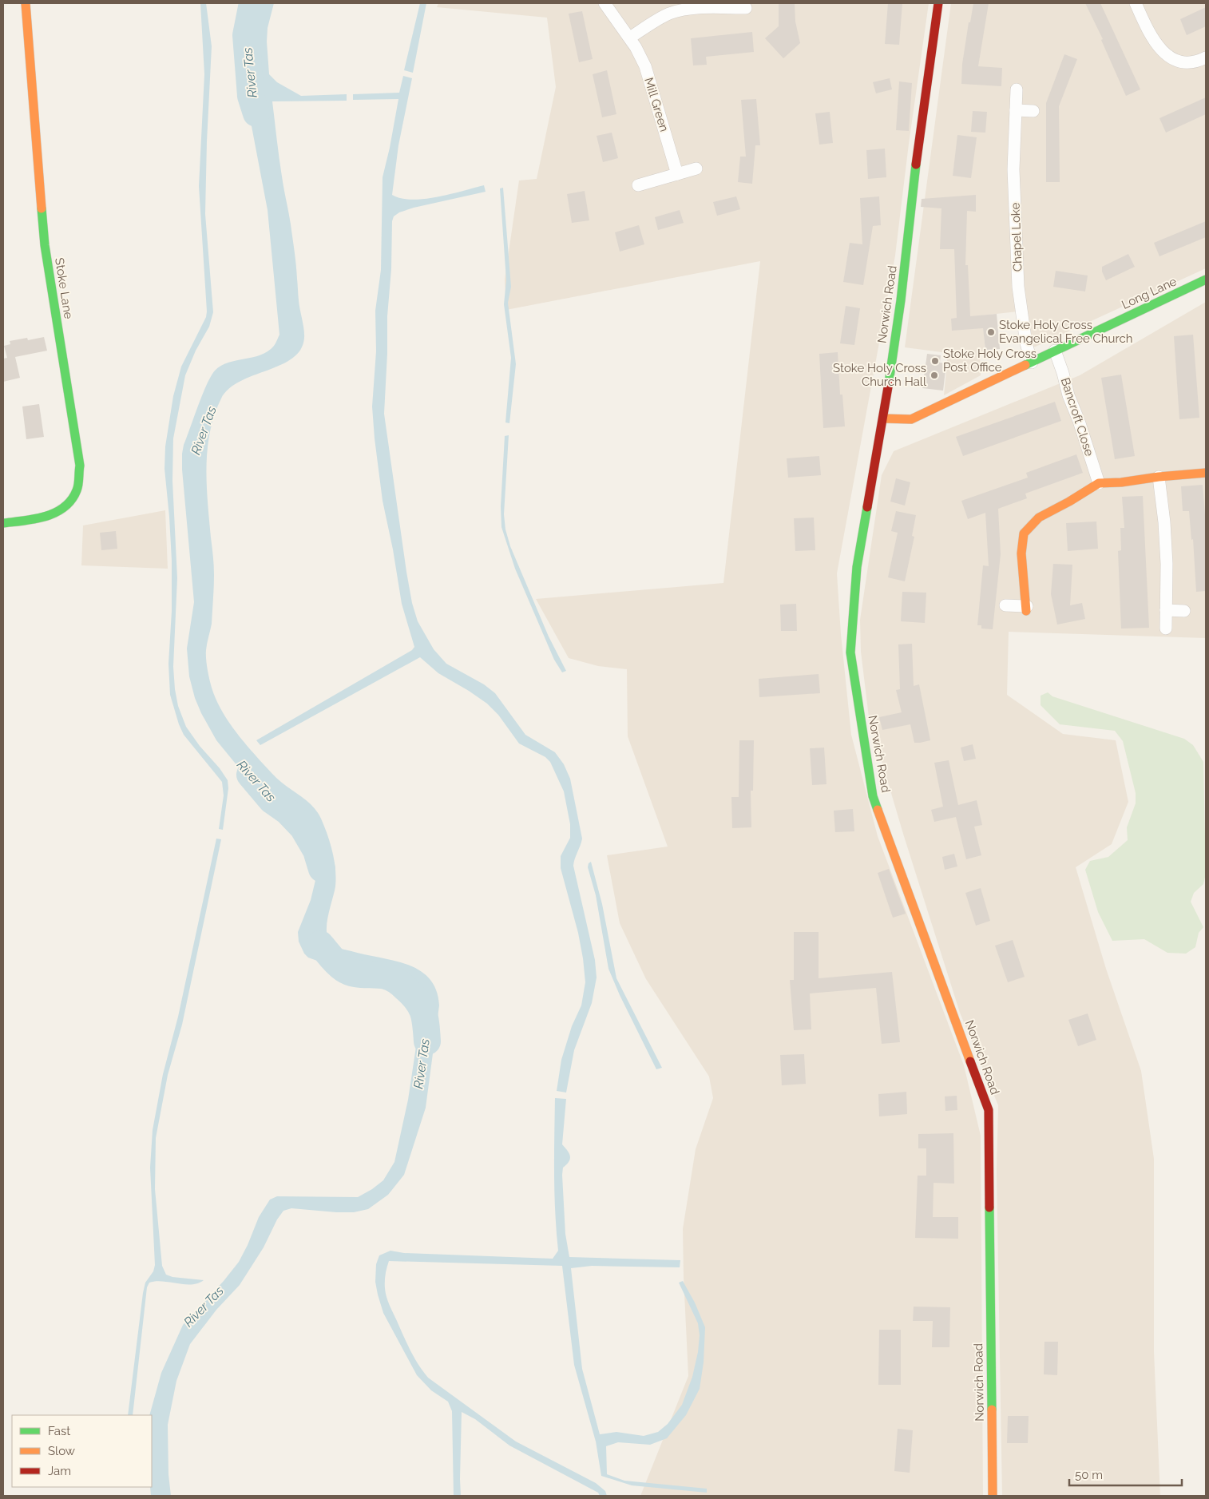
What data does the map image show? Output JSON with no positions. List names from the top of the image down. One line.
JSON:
{"streets":{"street":["Mill Green","Chapel Loke","Stoke Lane","Long Lane","Norwich Road","Bancroft Close"]},"crossings":[["Chapel Loke","Long Lane"],["Long Lane","Norwich Road"],["Long Lane","Bancroft Close"]],"water":["River Tas"],"places":["Stoke Holy Cross Evangelical Free Church","Stoke Holy Cross Post Office","Stoke Holy Cross Church Hall"],"legend":["Fast","Slow","Jam"],"scale_bar":"50 m"}
